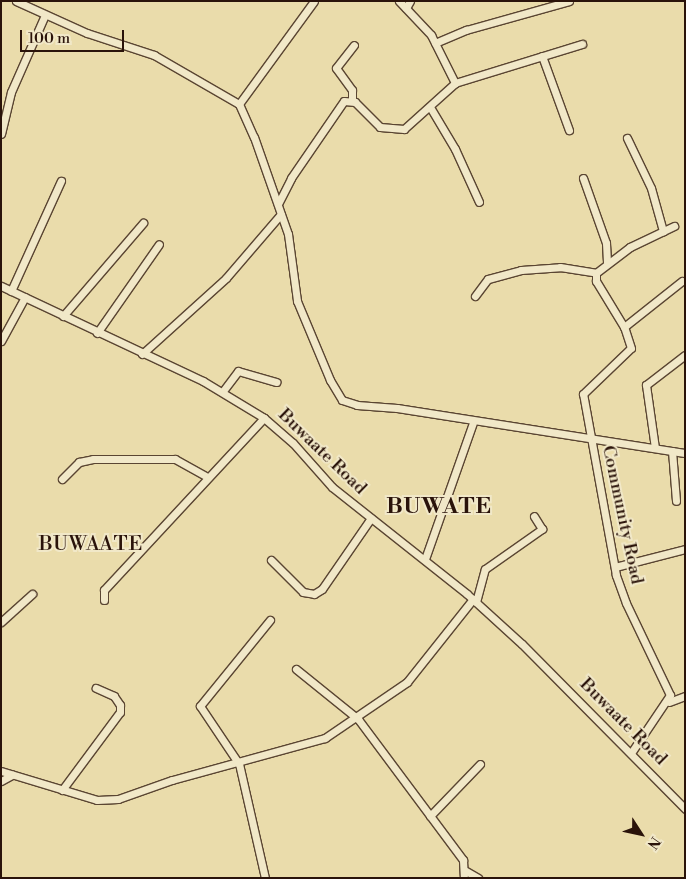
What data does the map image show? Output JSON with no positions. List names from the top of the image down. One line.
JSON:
{"streets":{"street":["Buwaate Road","Community Road"]},"districts":["BUWATE","BUWAATE"],"scale_bar":"100 m","north":"bottom right"}
